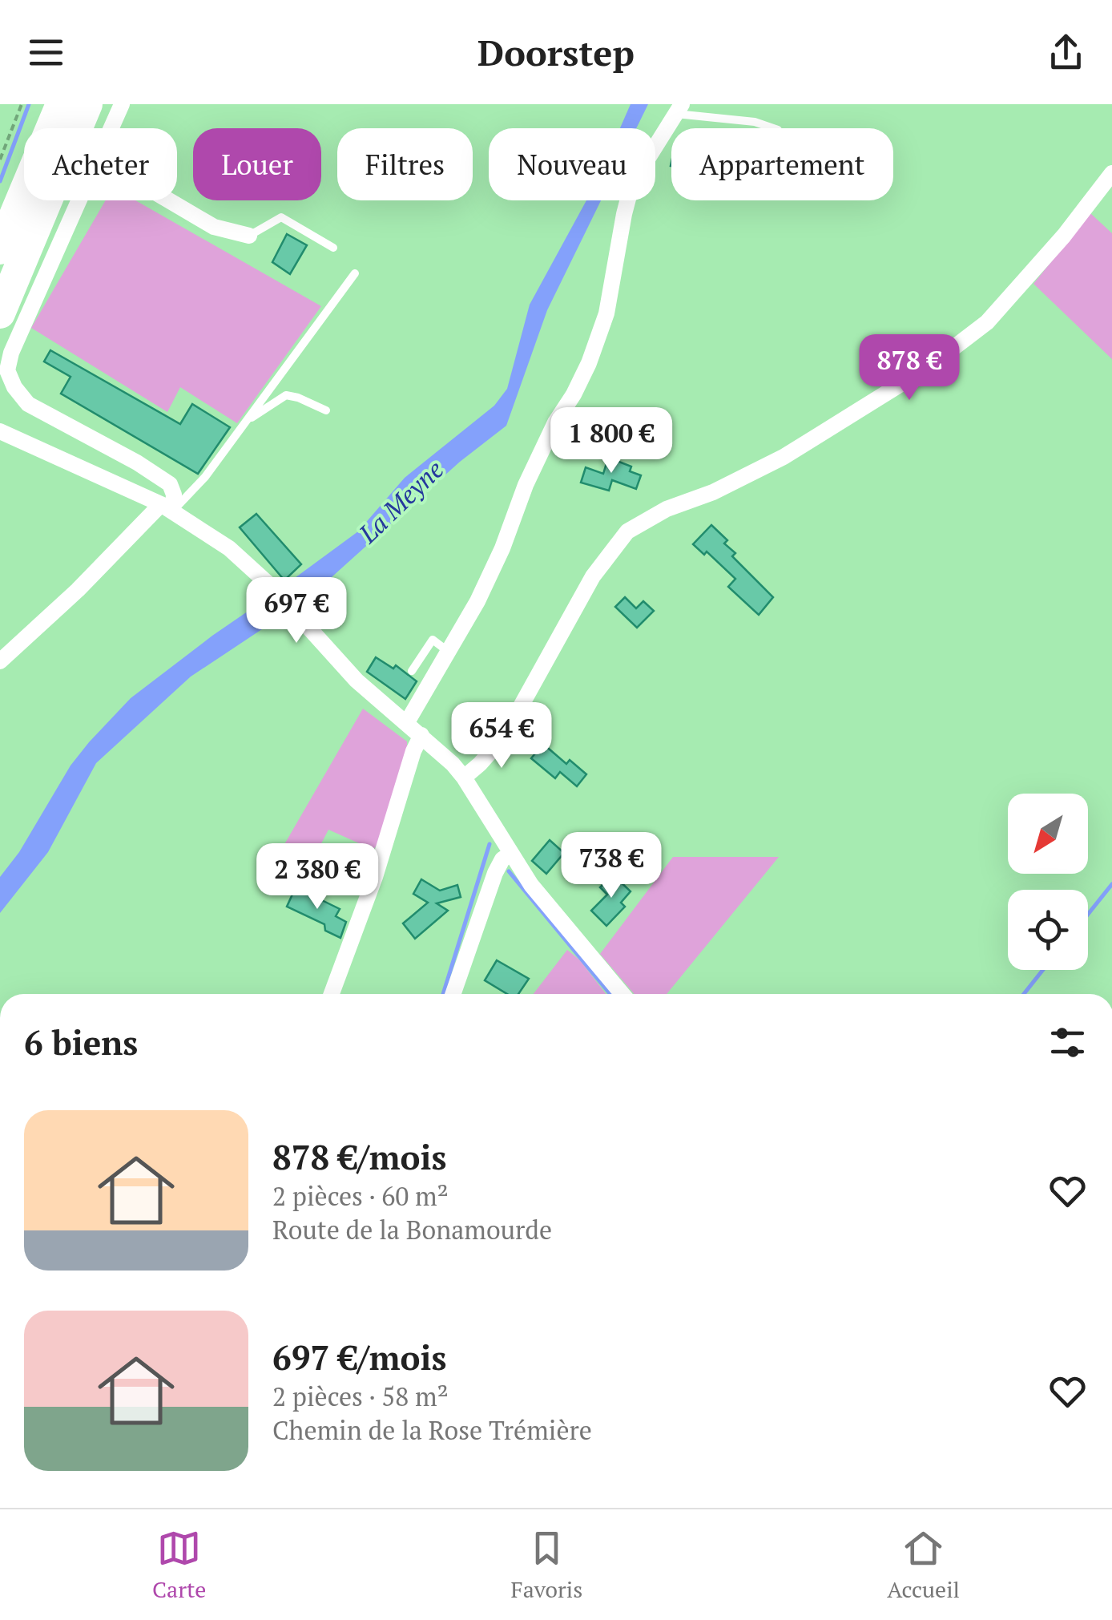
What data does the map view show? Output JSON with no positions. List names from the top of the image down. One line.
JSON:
{"water":["La Meyne"],"north":"bottom left","page":{"header":"Doorstep","chip":["Acheter","Louer","Filtres","Nouveau","Appartement"],"price":["878 €","1 800 €","697 €","654 €","738 €","2 380 €"],"heading":"6 biens","list":[{"name":"878 €/mois","note":"2 pièces · 60 m² · Route de la Bonamourde"},{"name":"697 €/mois","note":"2 pièces · 58 m² · Chemin de la Rose Trémière"}],"tabs":["Carte","Favoris","Accueil"]}}
